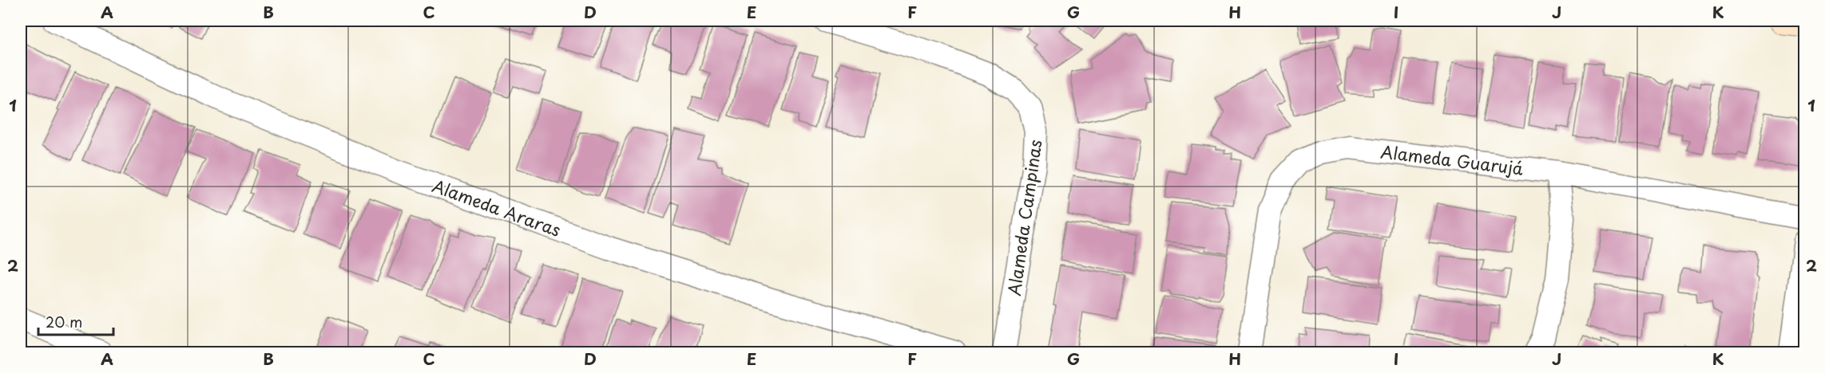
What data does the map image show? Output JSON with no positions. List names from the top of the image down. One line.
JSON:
{"streets":{"street":["Alameda Guarujá","Alameda Araras","Alameda Campinas"]},"scale_bar":"20 m","grid":{"columns":["A","B","C","D","E","F","G","H","I","J","K"],"rows":["1","2"]}}
